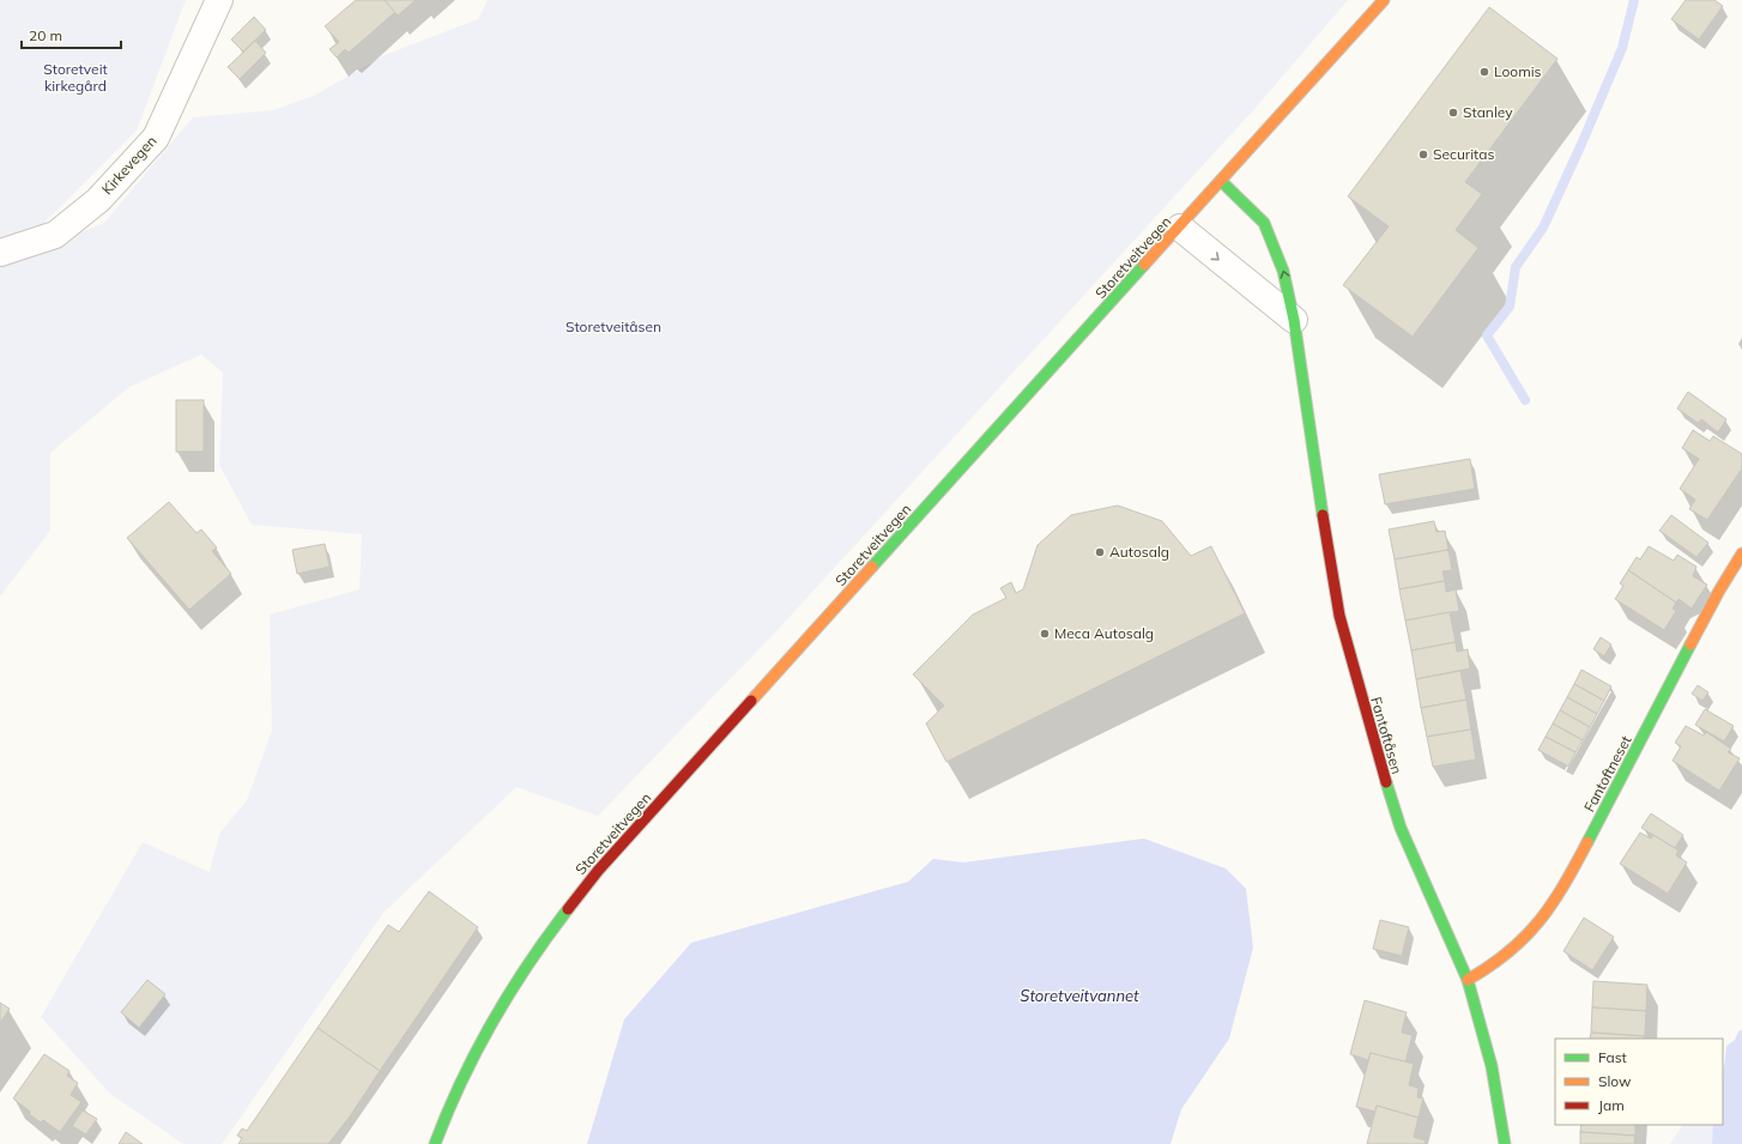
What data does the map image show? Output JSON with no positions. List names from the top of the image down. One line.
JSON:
{"streets":{"street":["Kirkevegen","Storetveitvegen","Fantoftåsen","Fantoftneset"]},"crossings":[["Storetveitvegen","Fantoftåsen"],["Fantoftåsen","Fantoftneset"]],"water":["Storetveitvannet"],"parks":["Storetveit kirkegård","Storetveitåsen"],"places":["Loomis","Stanley","Securitas","Autosalg","Meca Autosalg"],"legend":["Fast","Slow","Jam"],"scale_bar":"20 m"}
